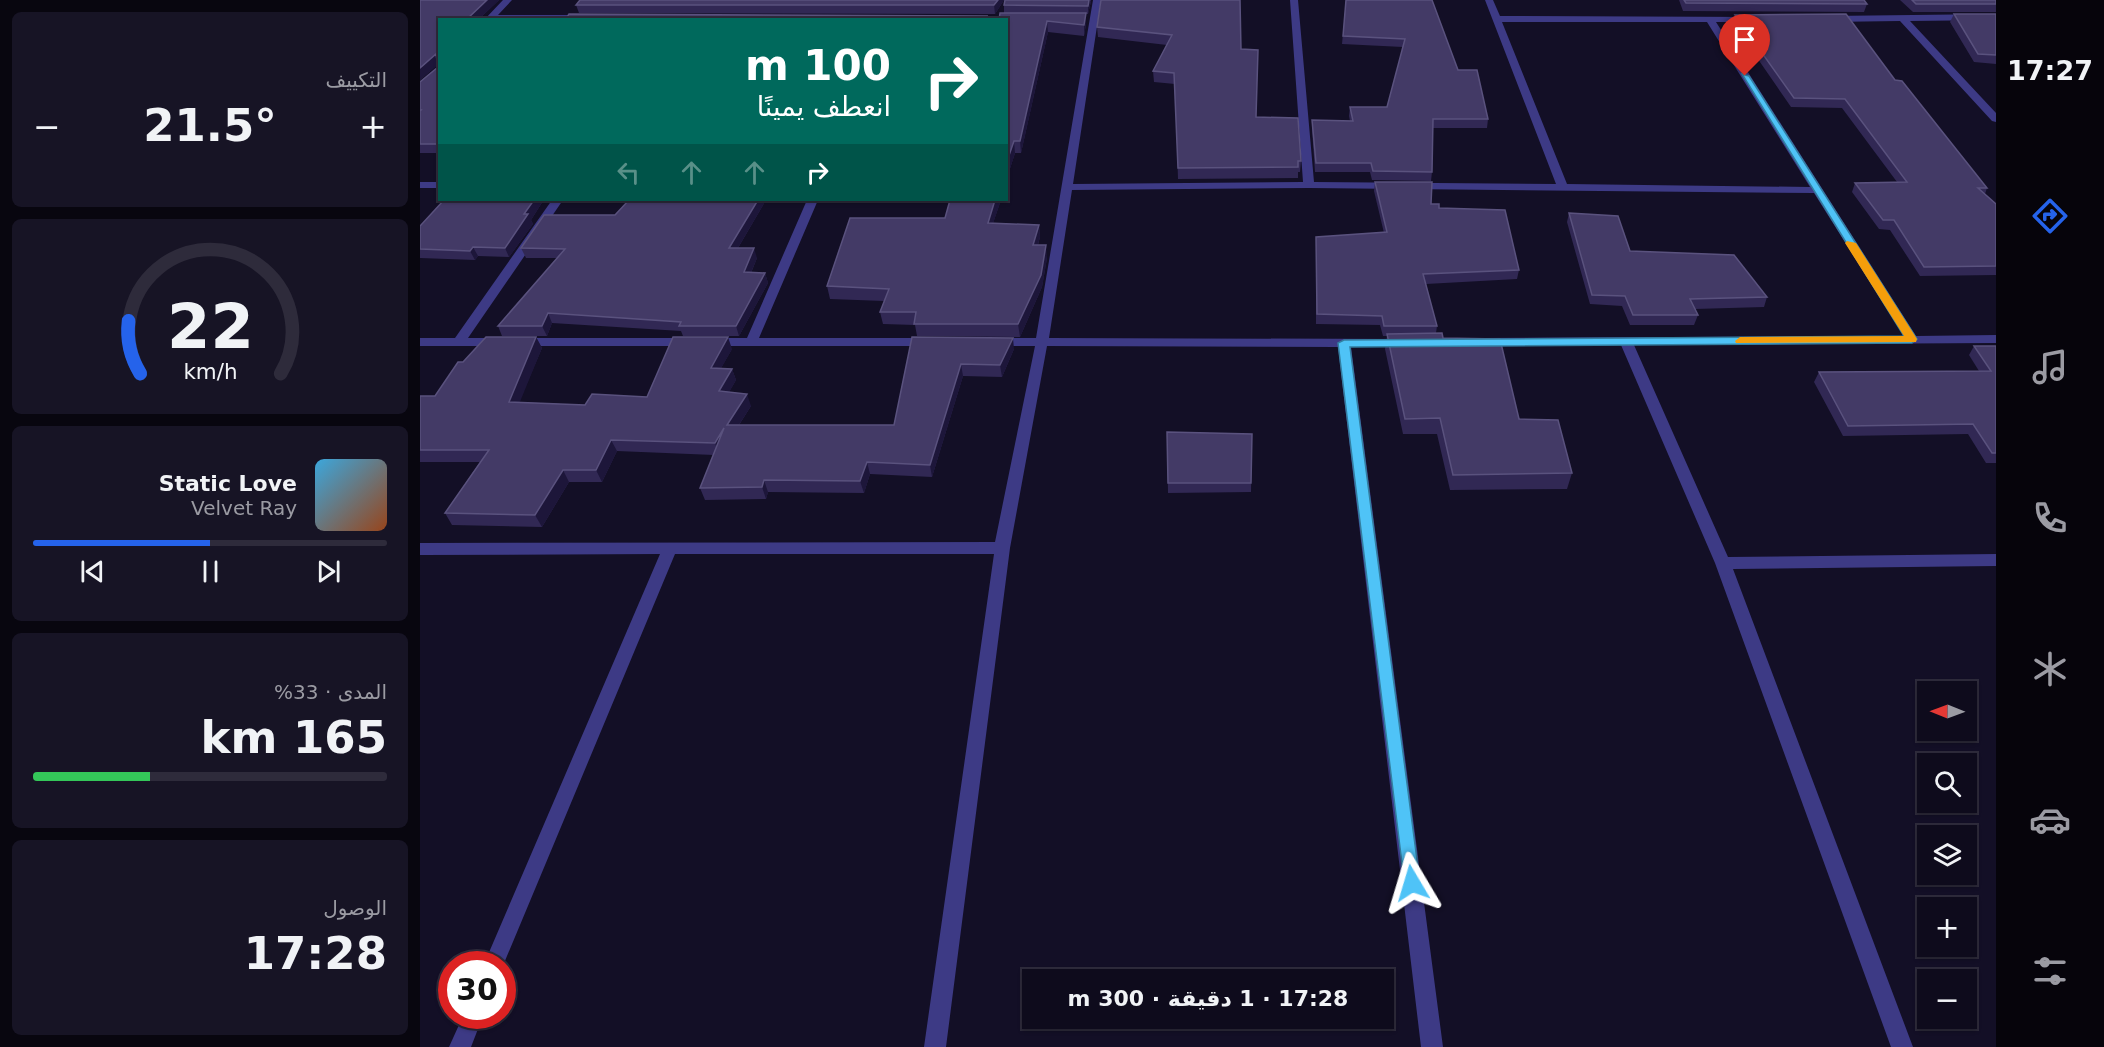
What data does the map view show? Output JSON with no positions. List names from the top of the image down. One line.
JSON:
{"north":"left","page":{"tabs":"17:27","tile":["التكييف",["المدى · 33%","165 km"],["الوصول","17:28"]],"turn":["100 m","انعطف يمينًا"],"heat":["−","21.5°","+"],"song":["Static Love","Velvet Ray"],"map_buttons":["+","−"],"limit":"30","trip":"17:28 · 1 دقيقة · 300 m","gauge":["22","km/h"]}}
